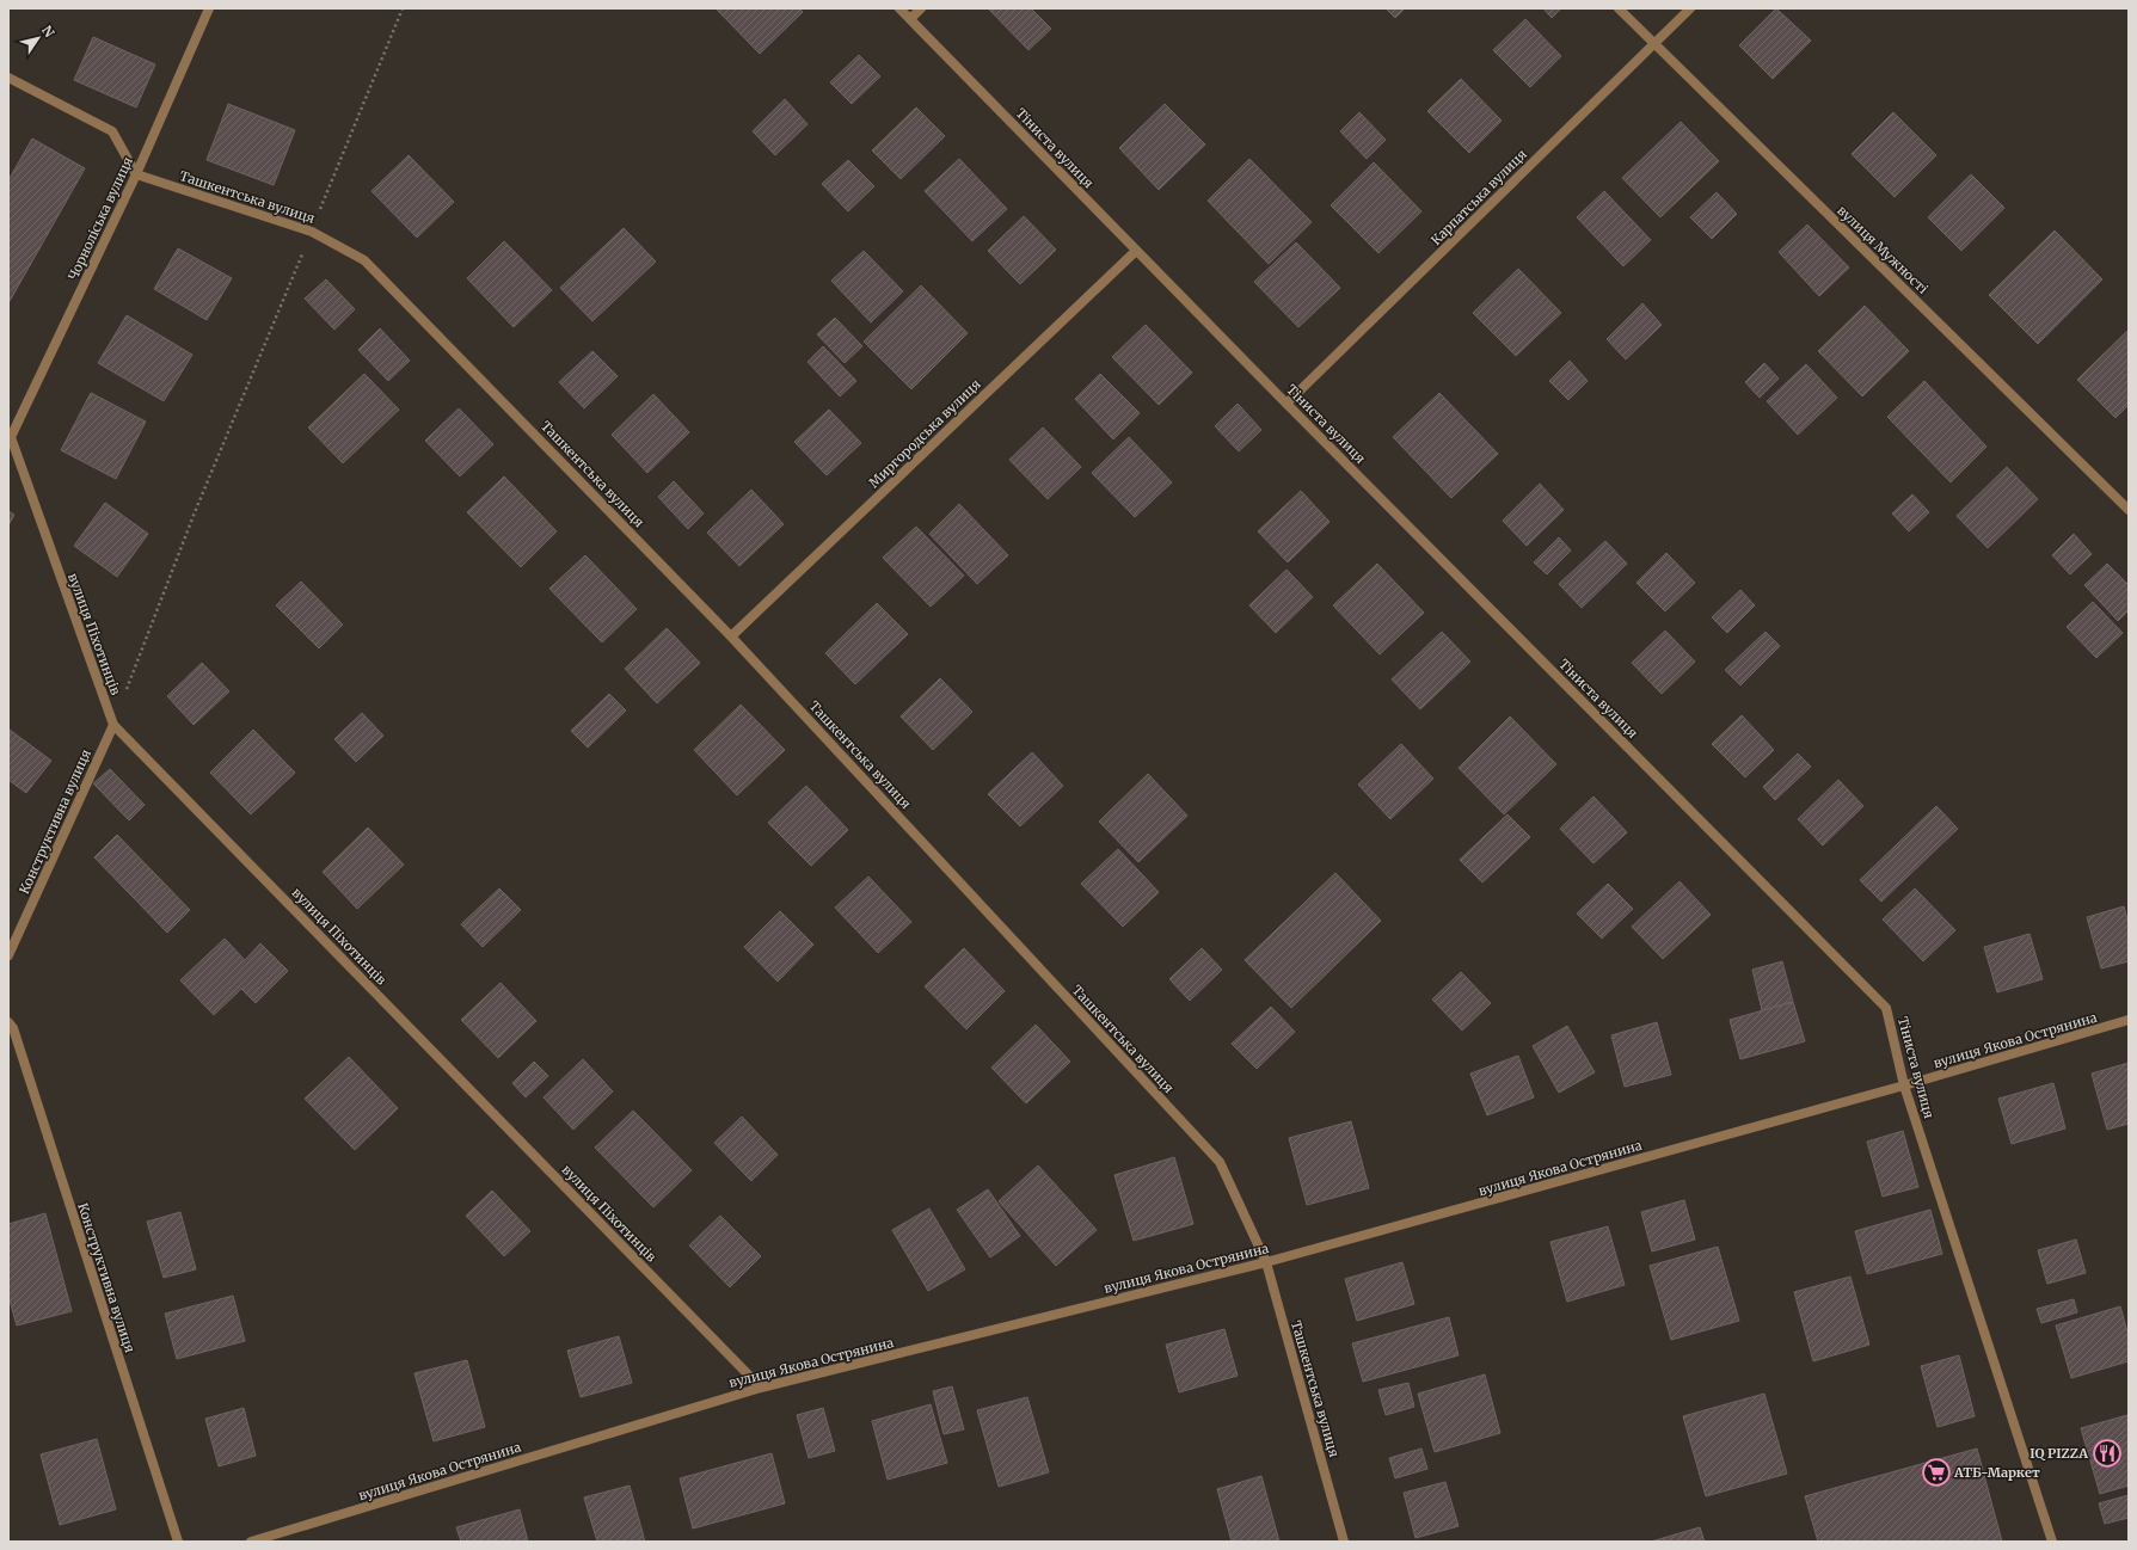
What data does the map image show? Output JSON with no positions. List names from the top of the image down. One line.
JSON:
{"streets":{"street":["Тіниста вулиця","Ташкентська вулиця","Карпатська вулиця","Чорноліська вулиця","вулиця Мужності","Миргородська вулиця","вулиця Піхотинців","Конструктивна вулиця","вулиця Якова Острянина"]},"crossings":[["Тіниста вулиця","Карпатська вулиця"],["Тіниста вулиця","Миргородська вулиця"],["Тіниста вулиця","вулиця Якова Острянина"],["Ташкентська вулиця","Чорноліська вулиця"],["Ташкентська вулиця","Миргородська вулиця"],["Ташкентська вулиця","вулиця Якова Острянина"],["Карпатська вулиця","вулиця Мужності"],["Чорноліська вулиця","вулиця Піхотинців"],["вулиця Піхотинців","Конструктивна вулиця"],["вулиця Піхотинців","вулиця Якова Острянина"]],"places":{"restaurant":["IQ PIZZA"],"supermarket":["АТБ-Маркет"]},"north":"top right"}
